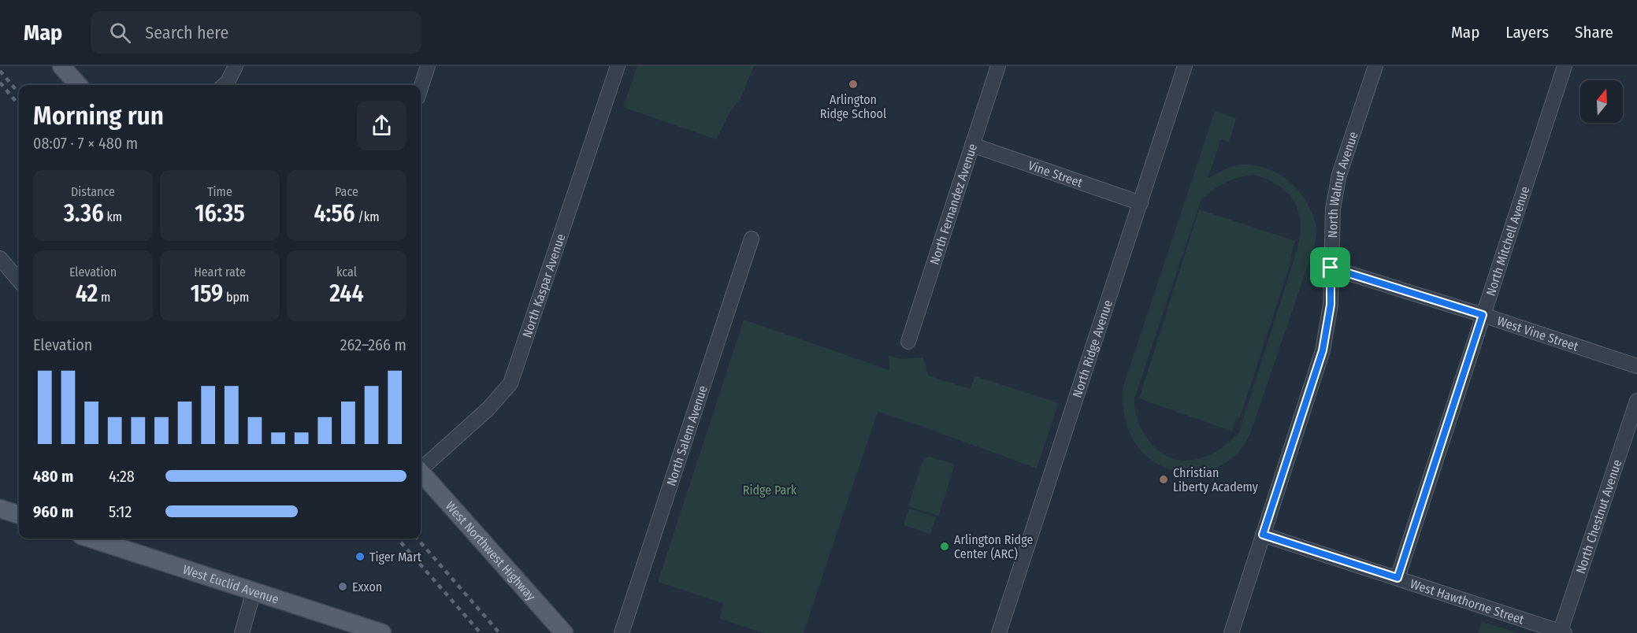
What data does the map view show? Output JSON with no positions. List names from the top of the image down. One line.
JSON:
{"streets":{"main road":["West Northwest Highway","West Euclid Avenue"],"street":["Vine Street","North Walnut Avenue","North Fernandez Avenue","North Mitchell Avenue","North Kaspar Avenue","West Vine Street","North Ridge Avenue","North Salem Avenue","North Chestnut Avenue","West Hawthorne Street"]},"crossings":[["Vine Street","North Fernandez Avenue"],["Vine Street","North Ridge Avenue"],["North Walnut Avenue","West Vine Street"],["North Walnut Avenue","West Hawthorne Street"],["North Mitchell Avenue","West Vine Street"],["North Mitchell Avenue","West Hawthorne Street"],["North Chestnut Avenue","West Hawthorne Street"]],"parks":["Ridge Park"],"places":["Arlington Ridge School","Christian Liberty Academy","Arlington Ridge Center (ARC)","Tiger Mart","Exxon"],"north":"top","page":{"header":"Map","search":"Search here","nav":["Map","Layers","Share"],"heading":["Morning run","08:07 · 7 × 480 m"],"stats":[["Distance","3.36 km"],["Time","16:35"],["Pace","4:56 /km"],["Elevation","42 m"],["Heart rate","159 bpm"],["kcal","244"]],"chart":["Elevation","262–266 m"],"list":[{"name":"480 m","note":"4:28"},{"name":"960 m","note":"5:12"}]}}
